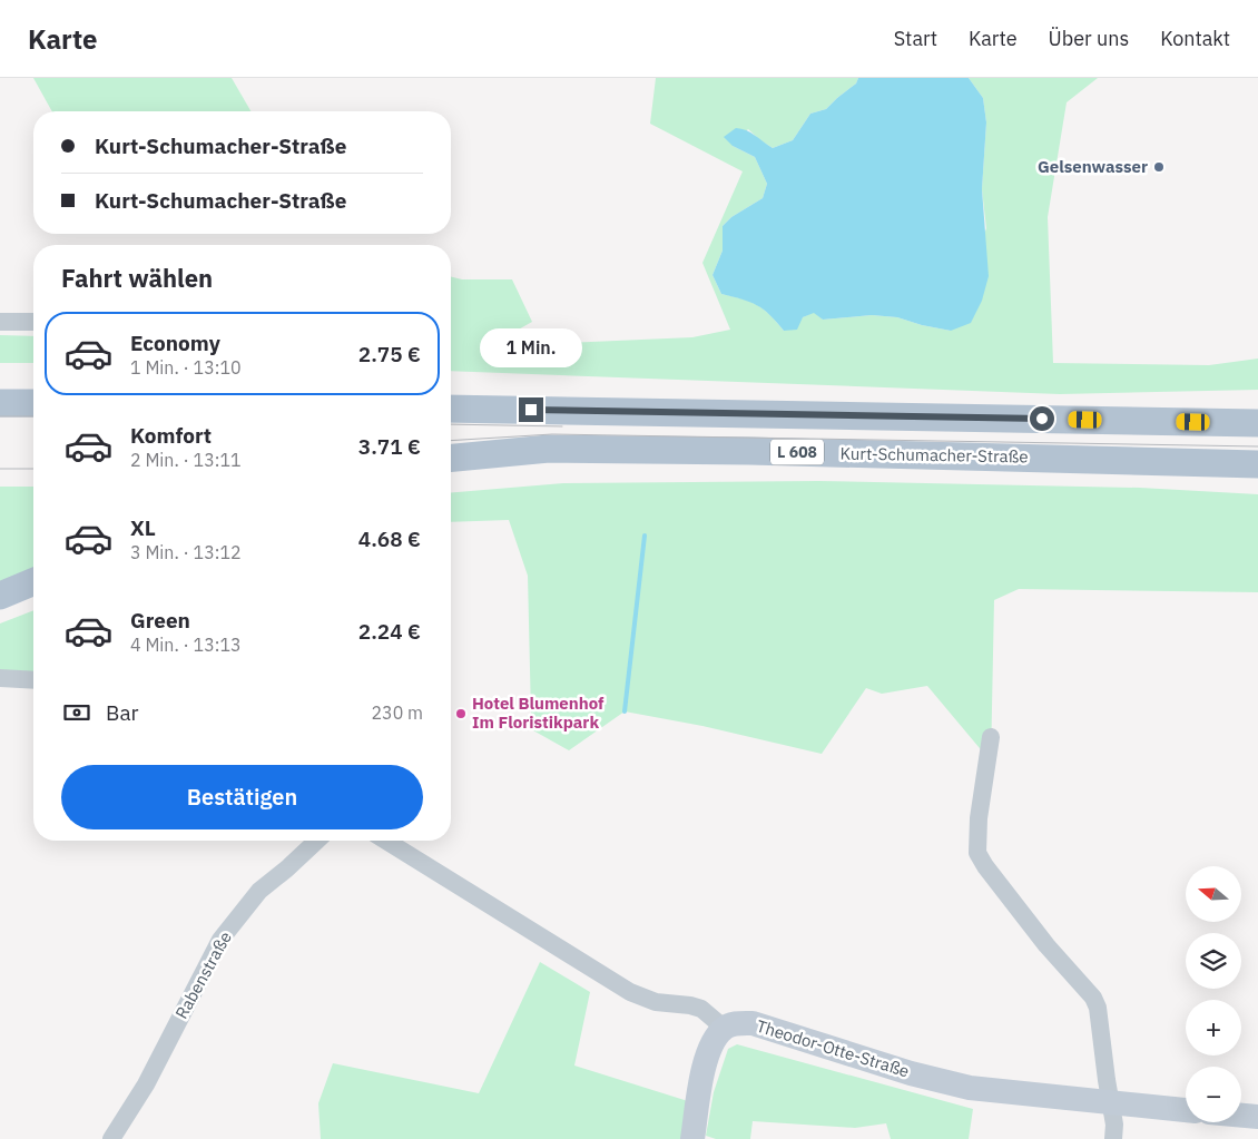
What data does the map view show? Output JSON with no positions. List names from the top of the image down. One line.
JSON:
{"streets":{"main road":["L 608","Kurt-Schumacher-Straße"],"street":["Rabenstraße","Theodor-Otte-Straße"]},"places":["Gelsenwasser","Hotel Blumenhof Im Floristikpark"],"north":"left","page":{"header":"Karte","nav":["Start","Karte","Über uns","Kontakt"],"banner":["Kurt-Schumacher-Straße","Kurt-Schumacher-Straße"],"heading":"Fahrt wählen","list":[{"name":"Economy","note":"1 Min. · 13:10","value":"2.75 €"},{"name":"Komfort","note":"2 Min. · 13:11","value":"3.71 €"},{"name":"XL","note":"3 Min. · 13:12","value":"4.68 €"},{"name":"Green","note":"4 Min. · 13:13","value":"2.24 €"}],"bubble":"1 Min.","pay":["Bar","230 m"],"buttons":"Bestätigen","map_buttons":["+","−"]}}
